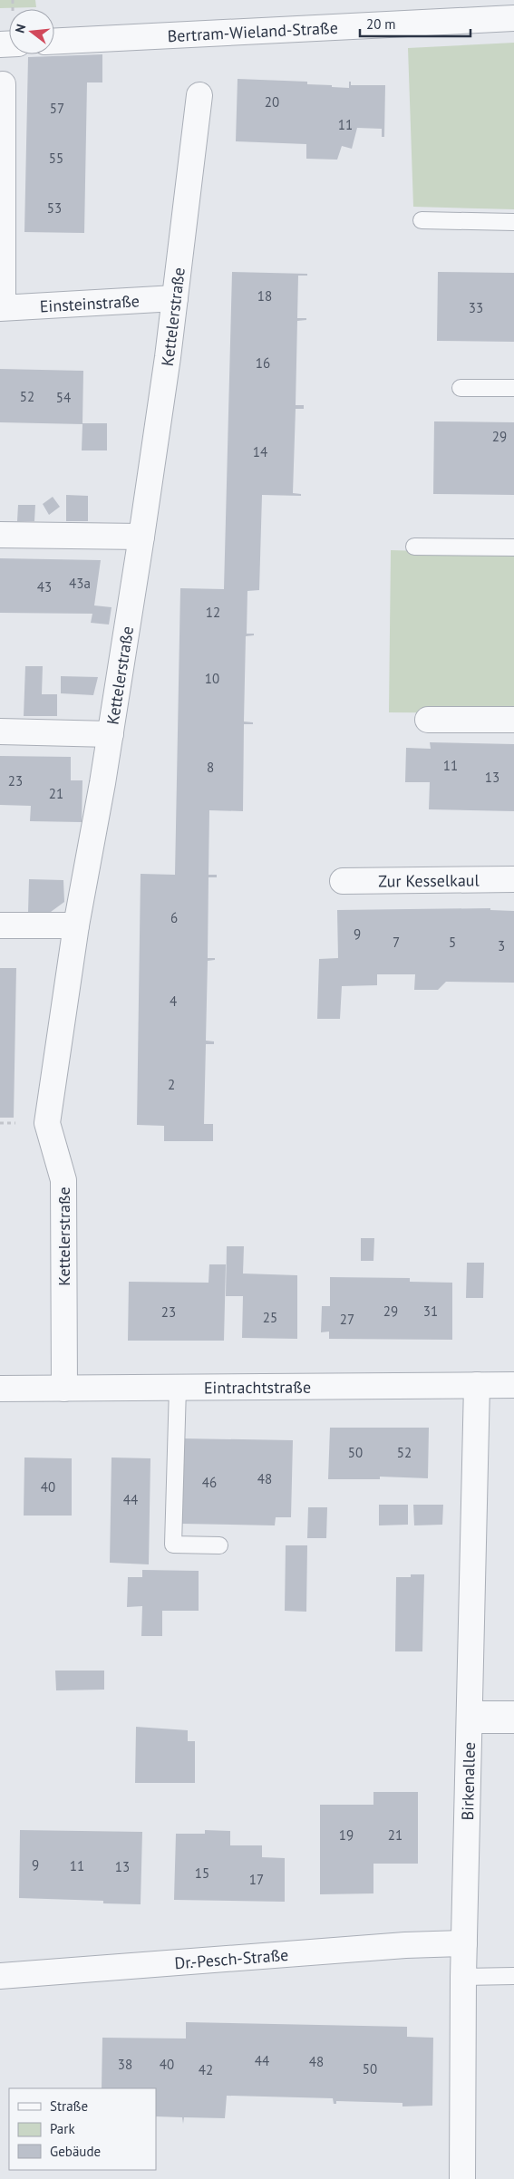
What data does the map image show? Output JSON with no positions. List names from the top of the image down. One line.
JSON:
{"streets":{"street":["Bertram-Wieland-Straße","Einsteinstraße","Kettelerstraße","Zur Kesselkaul","Eintrachtstraße","Birkenallee","Dr.-Pesch-Straße"]},"crossings":[["Einsteinstraße","Kettelerstraße"],["Kettelerstraße","Eintrachtstraße"],["Eintrachtstraße","Birkenallee"],["Birkenallee","Dr.-Pesch-Straße"]],"house_numbers":["20","57","11","55","53","18","33","16","52","54","29","14","43a","43","12","10","11","8","13","23","21","6","9","7","5","3","4","2","29","31","23","25","27","50","52","48","46","40","44","19","21","9","11","13","15","17","44","48","38","40","50","42"],"legend":["Straße","Park","Gebäude"],"scale_bar":"20 m","north":"left"}
